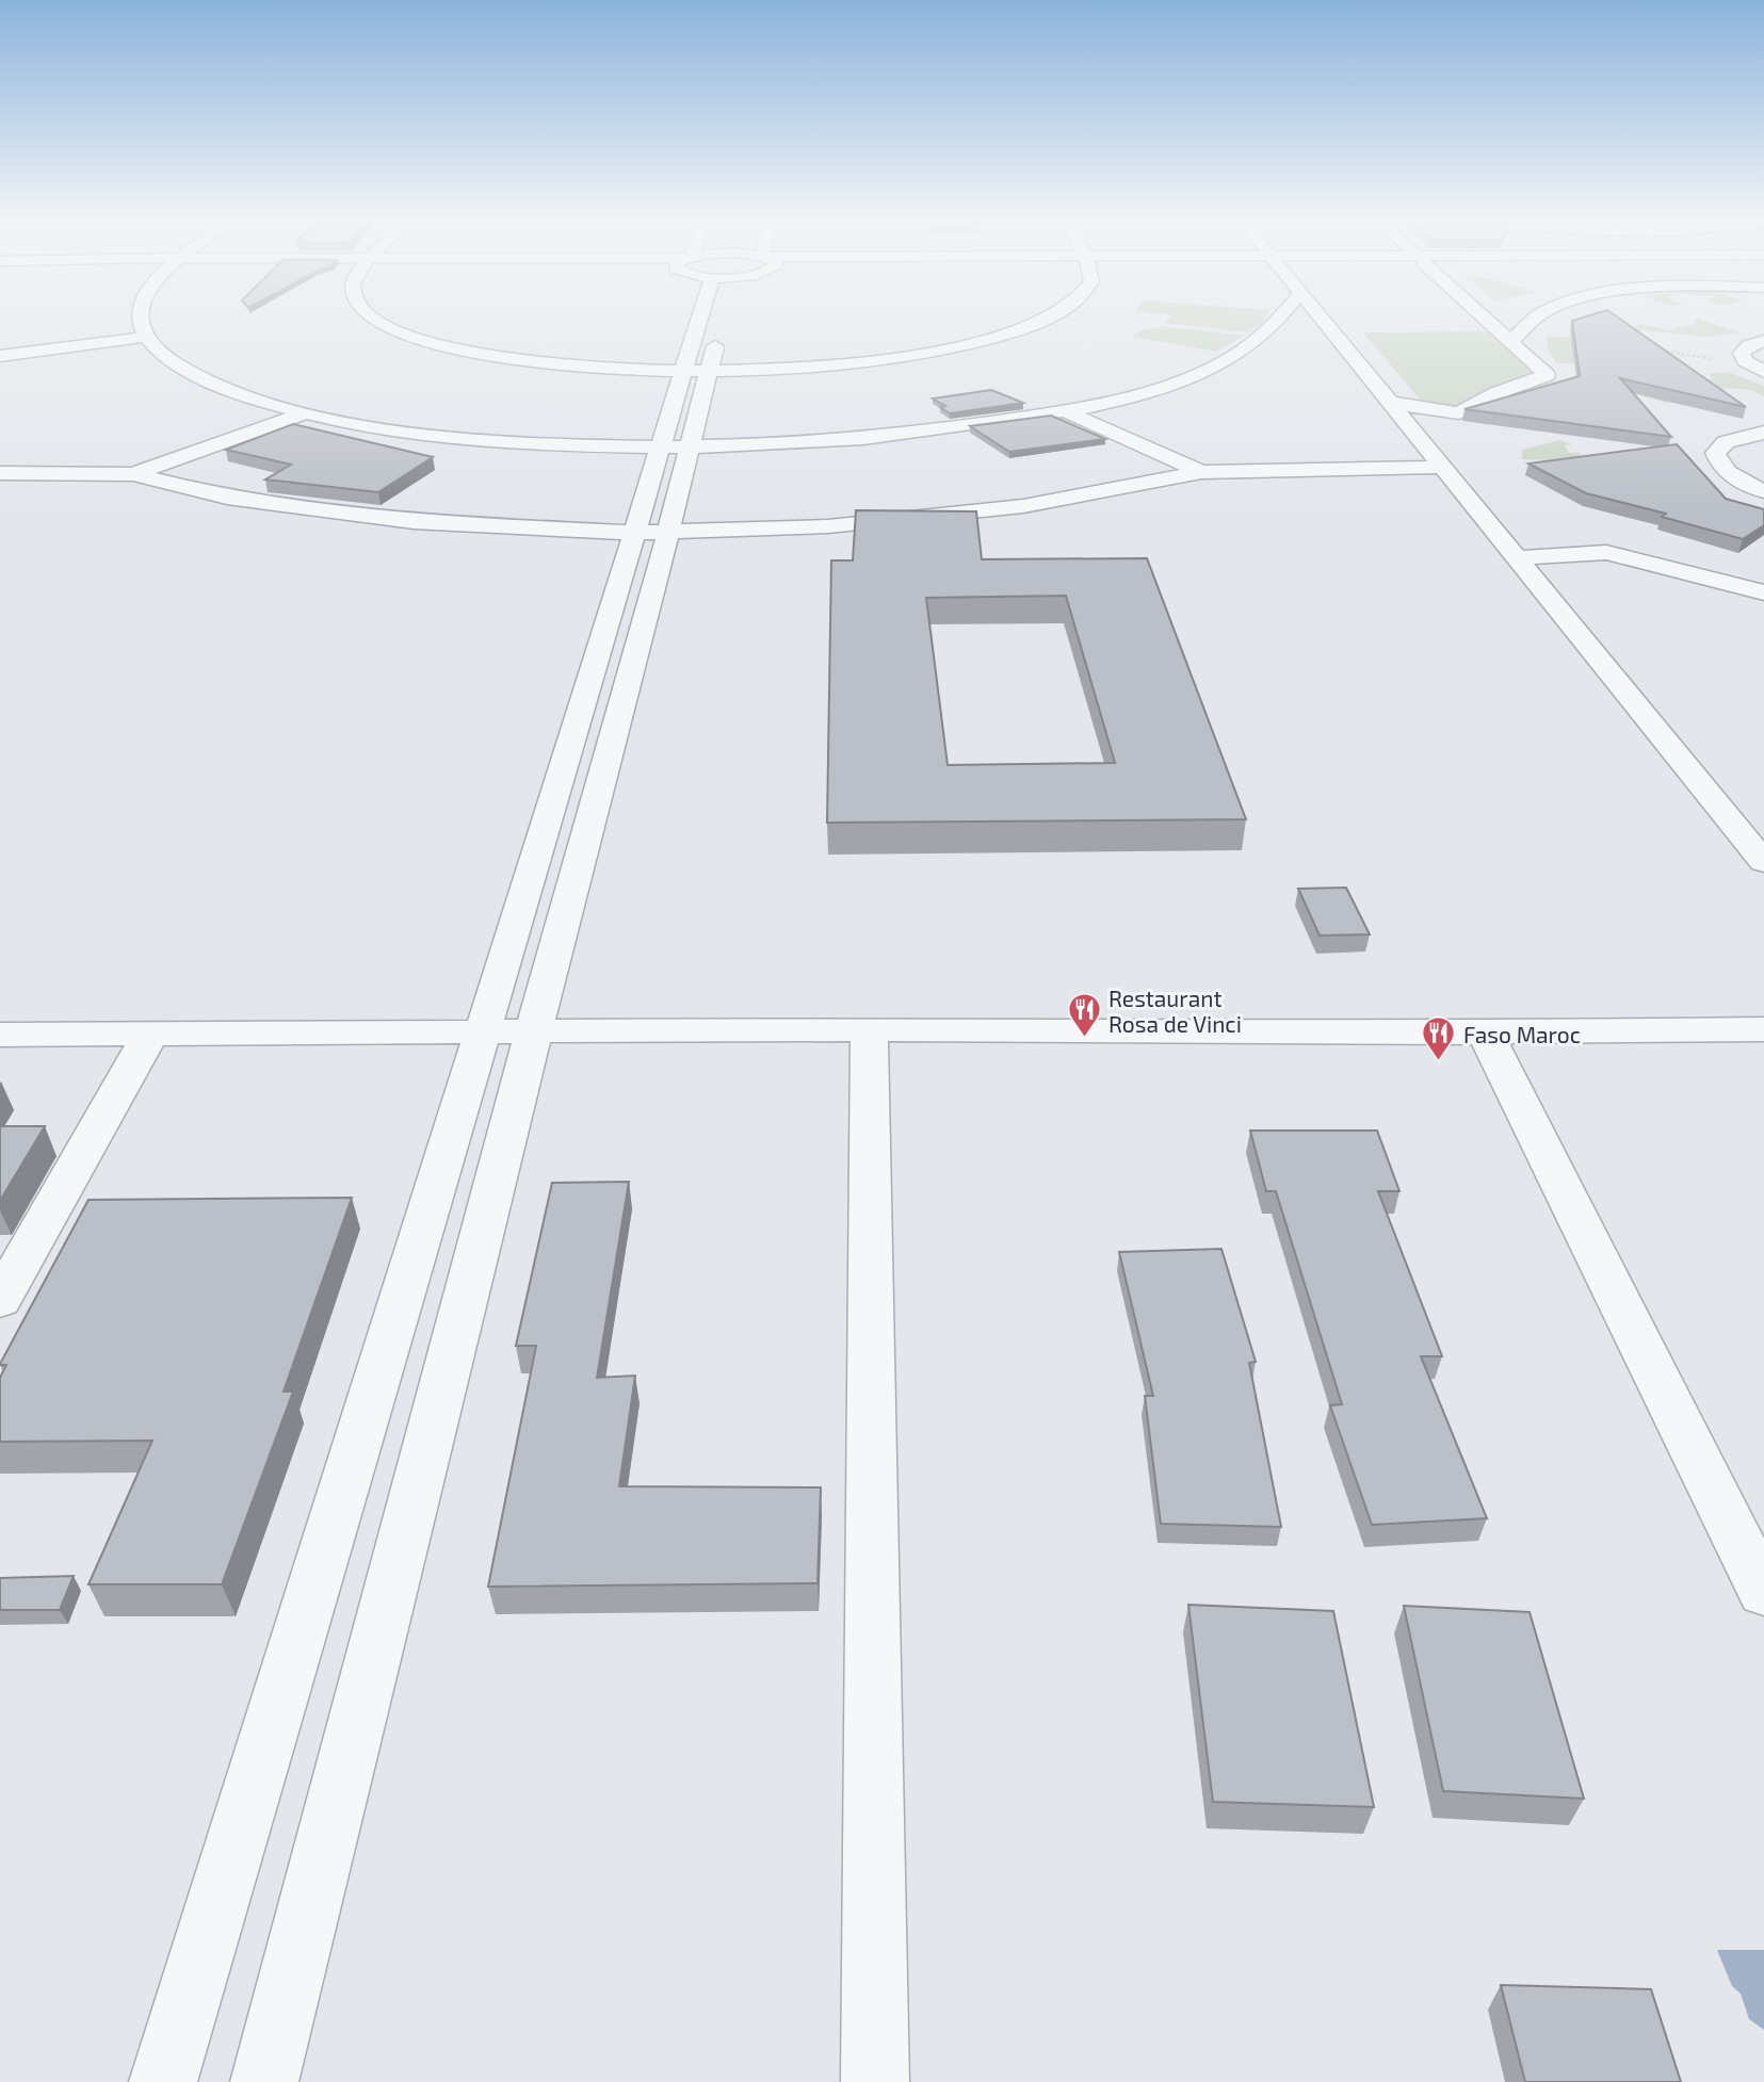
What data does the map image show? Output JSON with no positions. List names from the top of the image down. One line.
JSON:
{"places":{"restaurant":["Restaurant Rosa de Vinci","Faso Maroc"]}}
